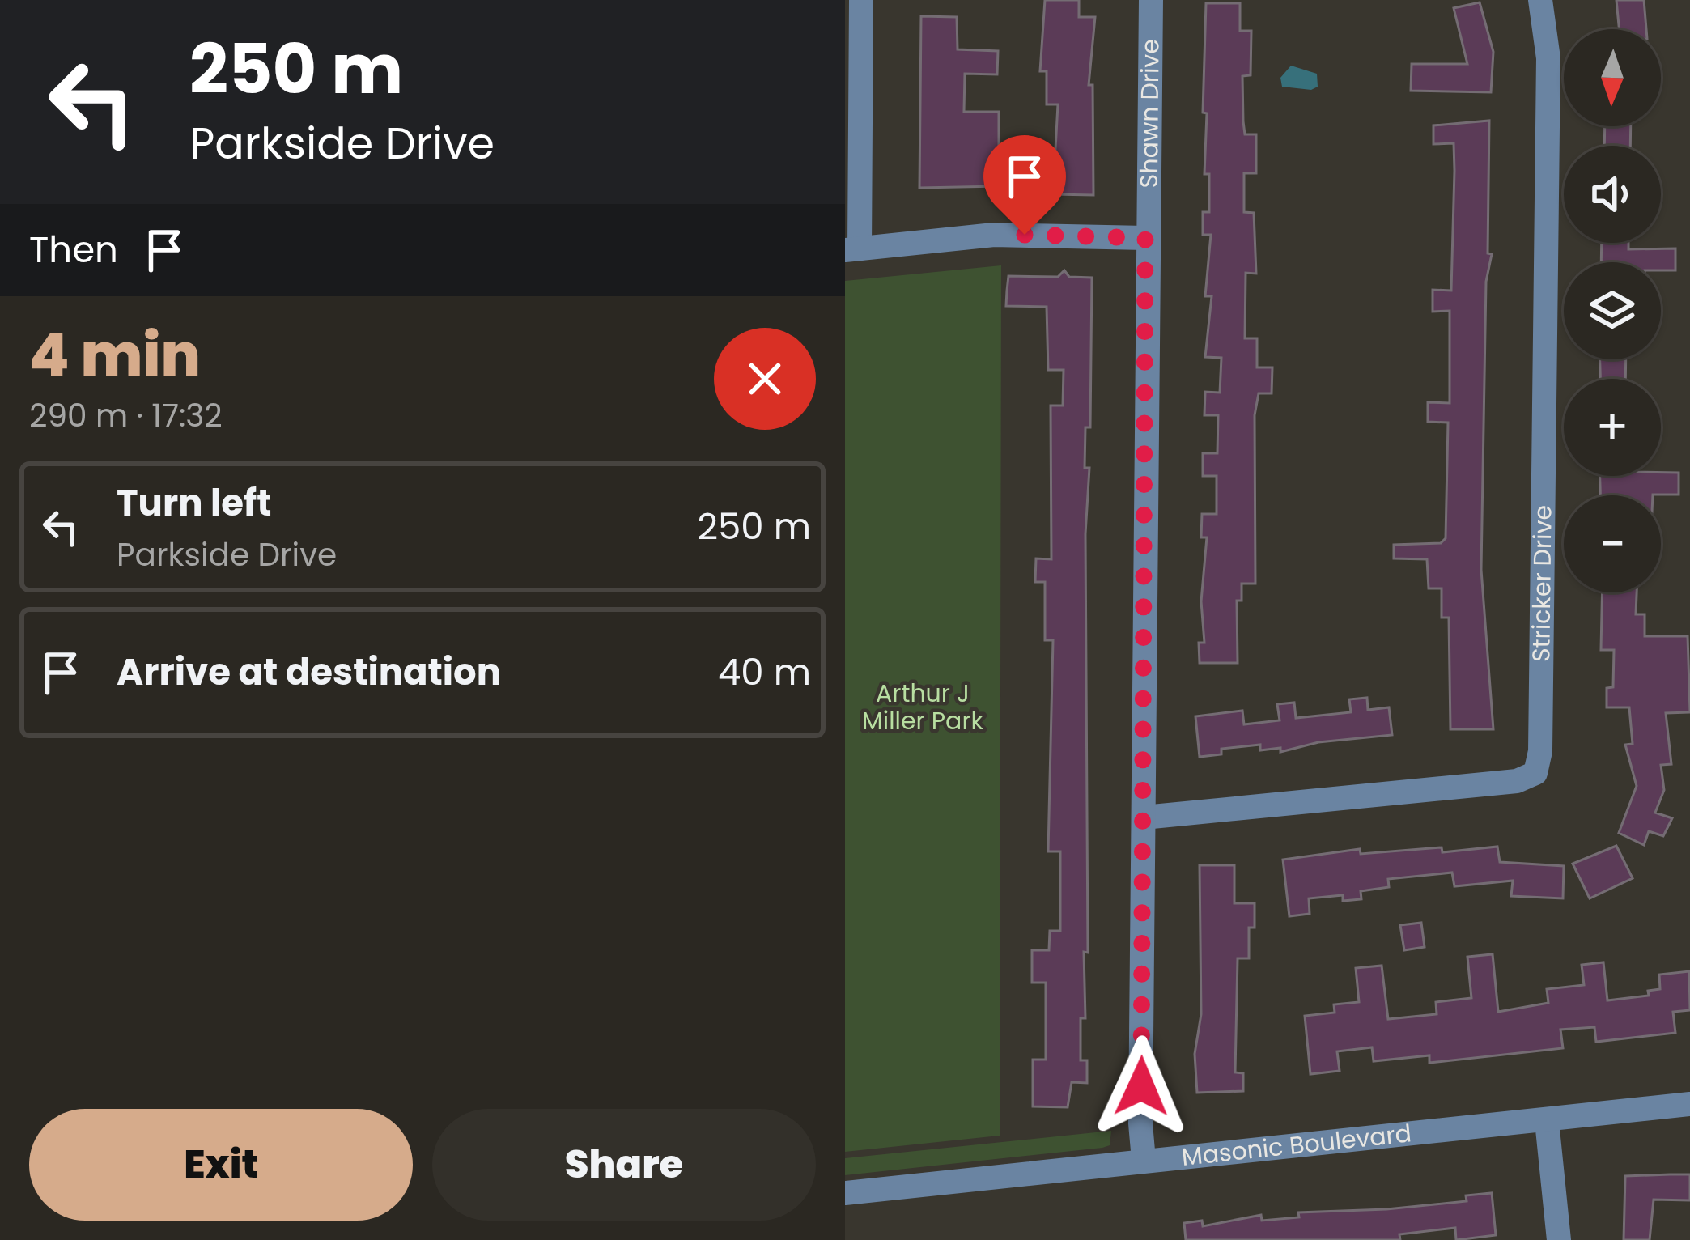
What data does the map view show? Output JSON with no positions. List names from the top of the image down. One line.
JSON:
{"streets":{"street":["Shawn Drive","Stricker Drive","Masonic Boulevard"]},"crossings":[["Shawn Drive","Stricker Drive"],["Shawn Drive","Masonic Boulevard"]],"parks":["Arthur J Miller Park"],"north":"bottom","page":{"turn":["250 m","Parkside Drive"],"map_buttons":["+","−"],"then":"Then","heading":["4 min","290 m · 17:32"],"list":[{"name":"Turn left","note":"Parkside Drive","value":"250 m"},{"name":"Arrive at destination","value":"40 m"}],"buttons":["Exit","Share"]}}
